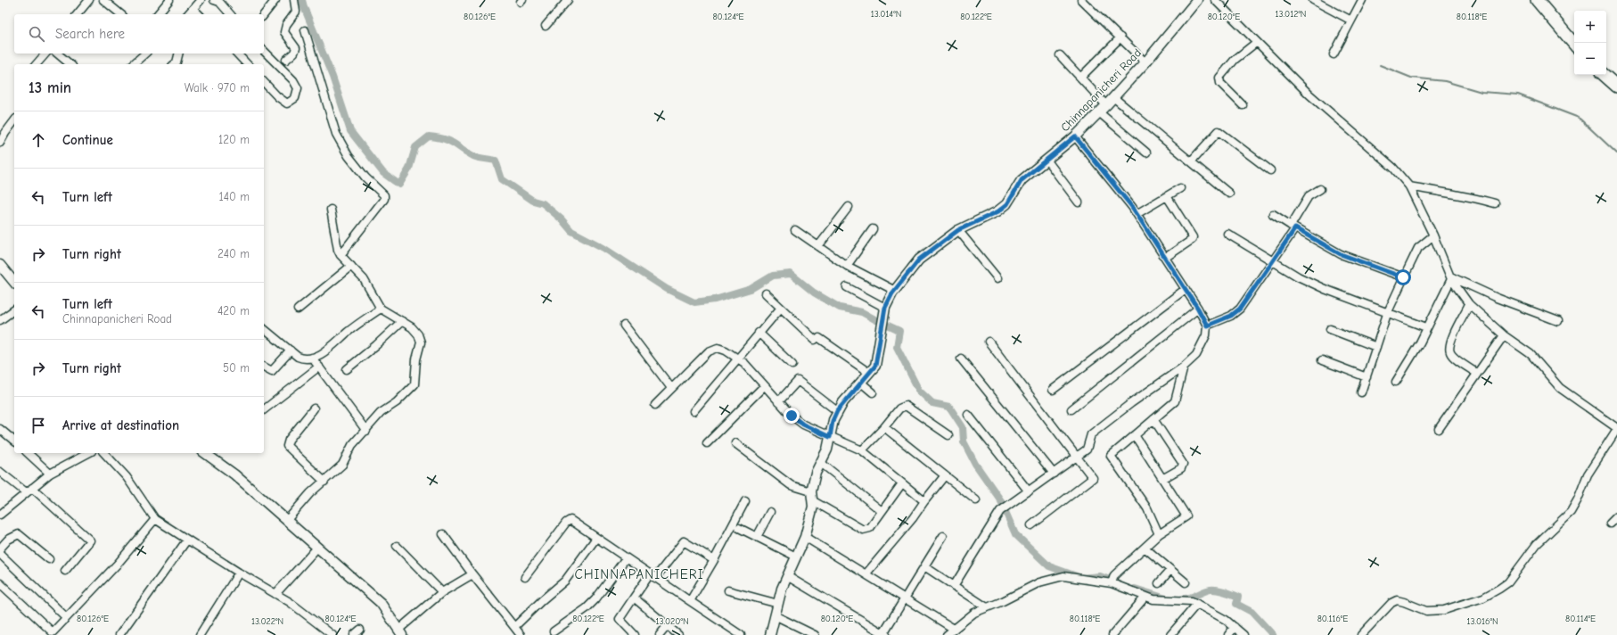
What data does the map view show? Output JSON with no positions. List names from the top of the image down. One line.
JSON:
{"streets":{"street":["Chinnapanicheri Road"]},"districts":["CHINNAPANICHERI"],"page":{"map_buttons":["+","−"],"search":"Search here","heading":["13 min","Walk · 970 m"],"list":[["Continue","120 m"],["Turn left","140 m"],["Turn right","240 m"],["Turn left","Chinnapanicheri Road","420 m"],["Turn right","50 m"],"Arrive at destination"]},"coordinates":["13.012°N","13.014°N","80.126°E","80.124°E","80.122°E","80.120°E","80.118°E","80.116°E","80.114°E","13.022°N","13.020°N","13.016°N"]}
